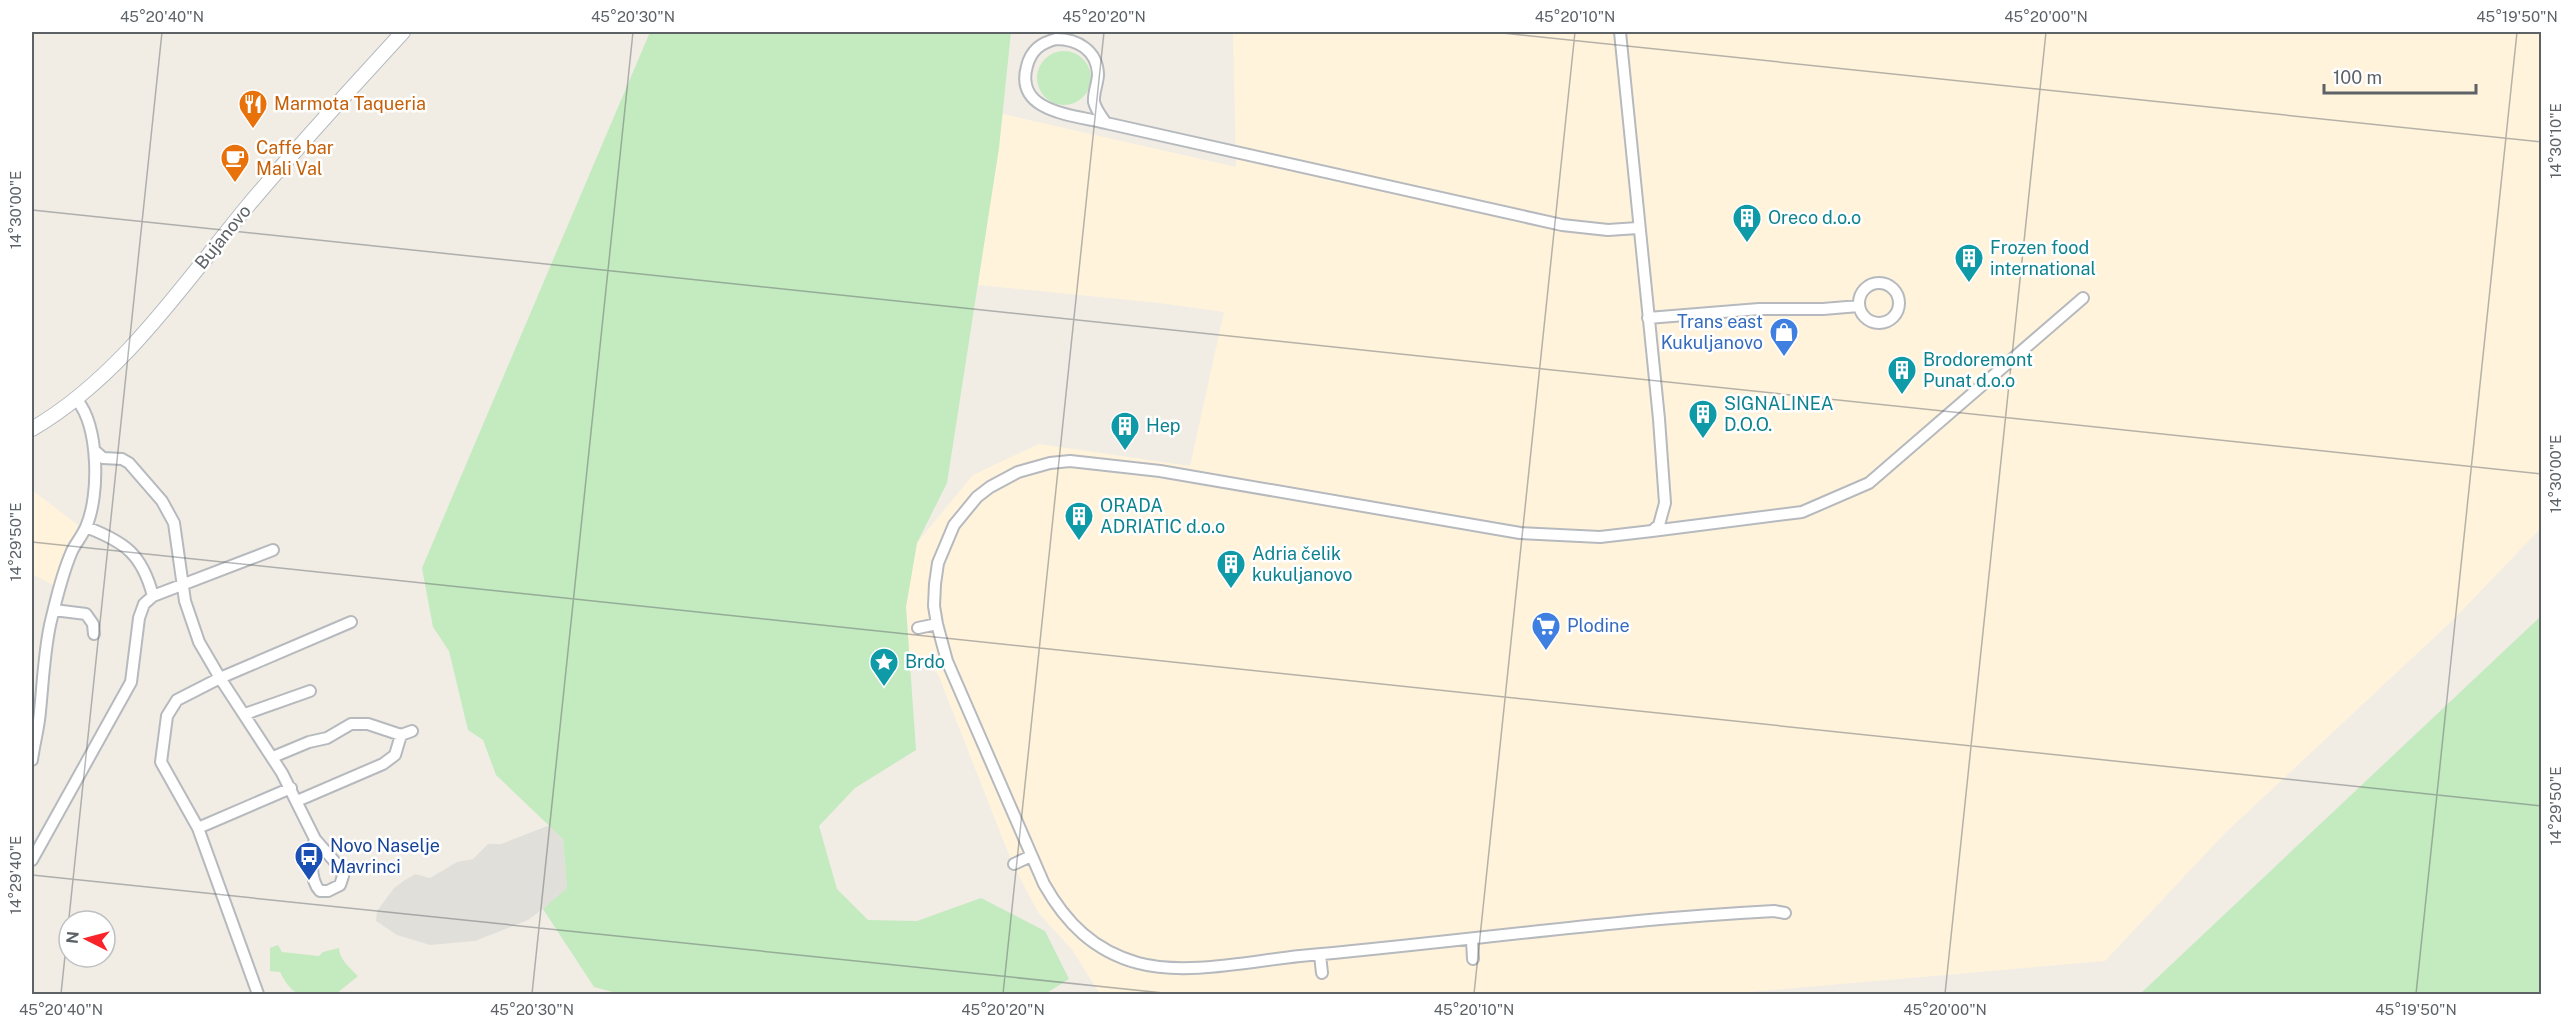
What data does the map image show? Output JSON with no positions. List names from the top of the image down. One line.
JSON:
{"streets":{"main road":["Bujanovo"]},"places":{"restaurant":["Marmota Taqueria"],"cafe":["Caffe bar Mali Val"],"building":["Oreco d.o.o","Frozen food international","Brodoremont Punat d.o.o","SIGNALINEA D.O.O.","Hep","ORADA ADRIATIC d.o.o","Adria čelik kukuljanovo"],"shop":["Trans east Kukuljanovo"],"supermarket":["Plodine"],"place":["Brdo"],"bus stop":["Novo Naselje Mavrinci"]},"scale_bar":"100 m","north":"left","coordinates":["45°20'40\"N","45°20'30\"N","45°20'20\"N","45°20'10\"N","45°20'00\"N","45°19'50\"N","14°30'10\"E","14°30'00\"E","14°29'50\"E","14°29'40\"E"]}
